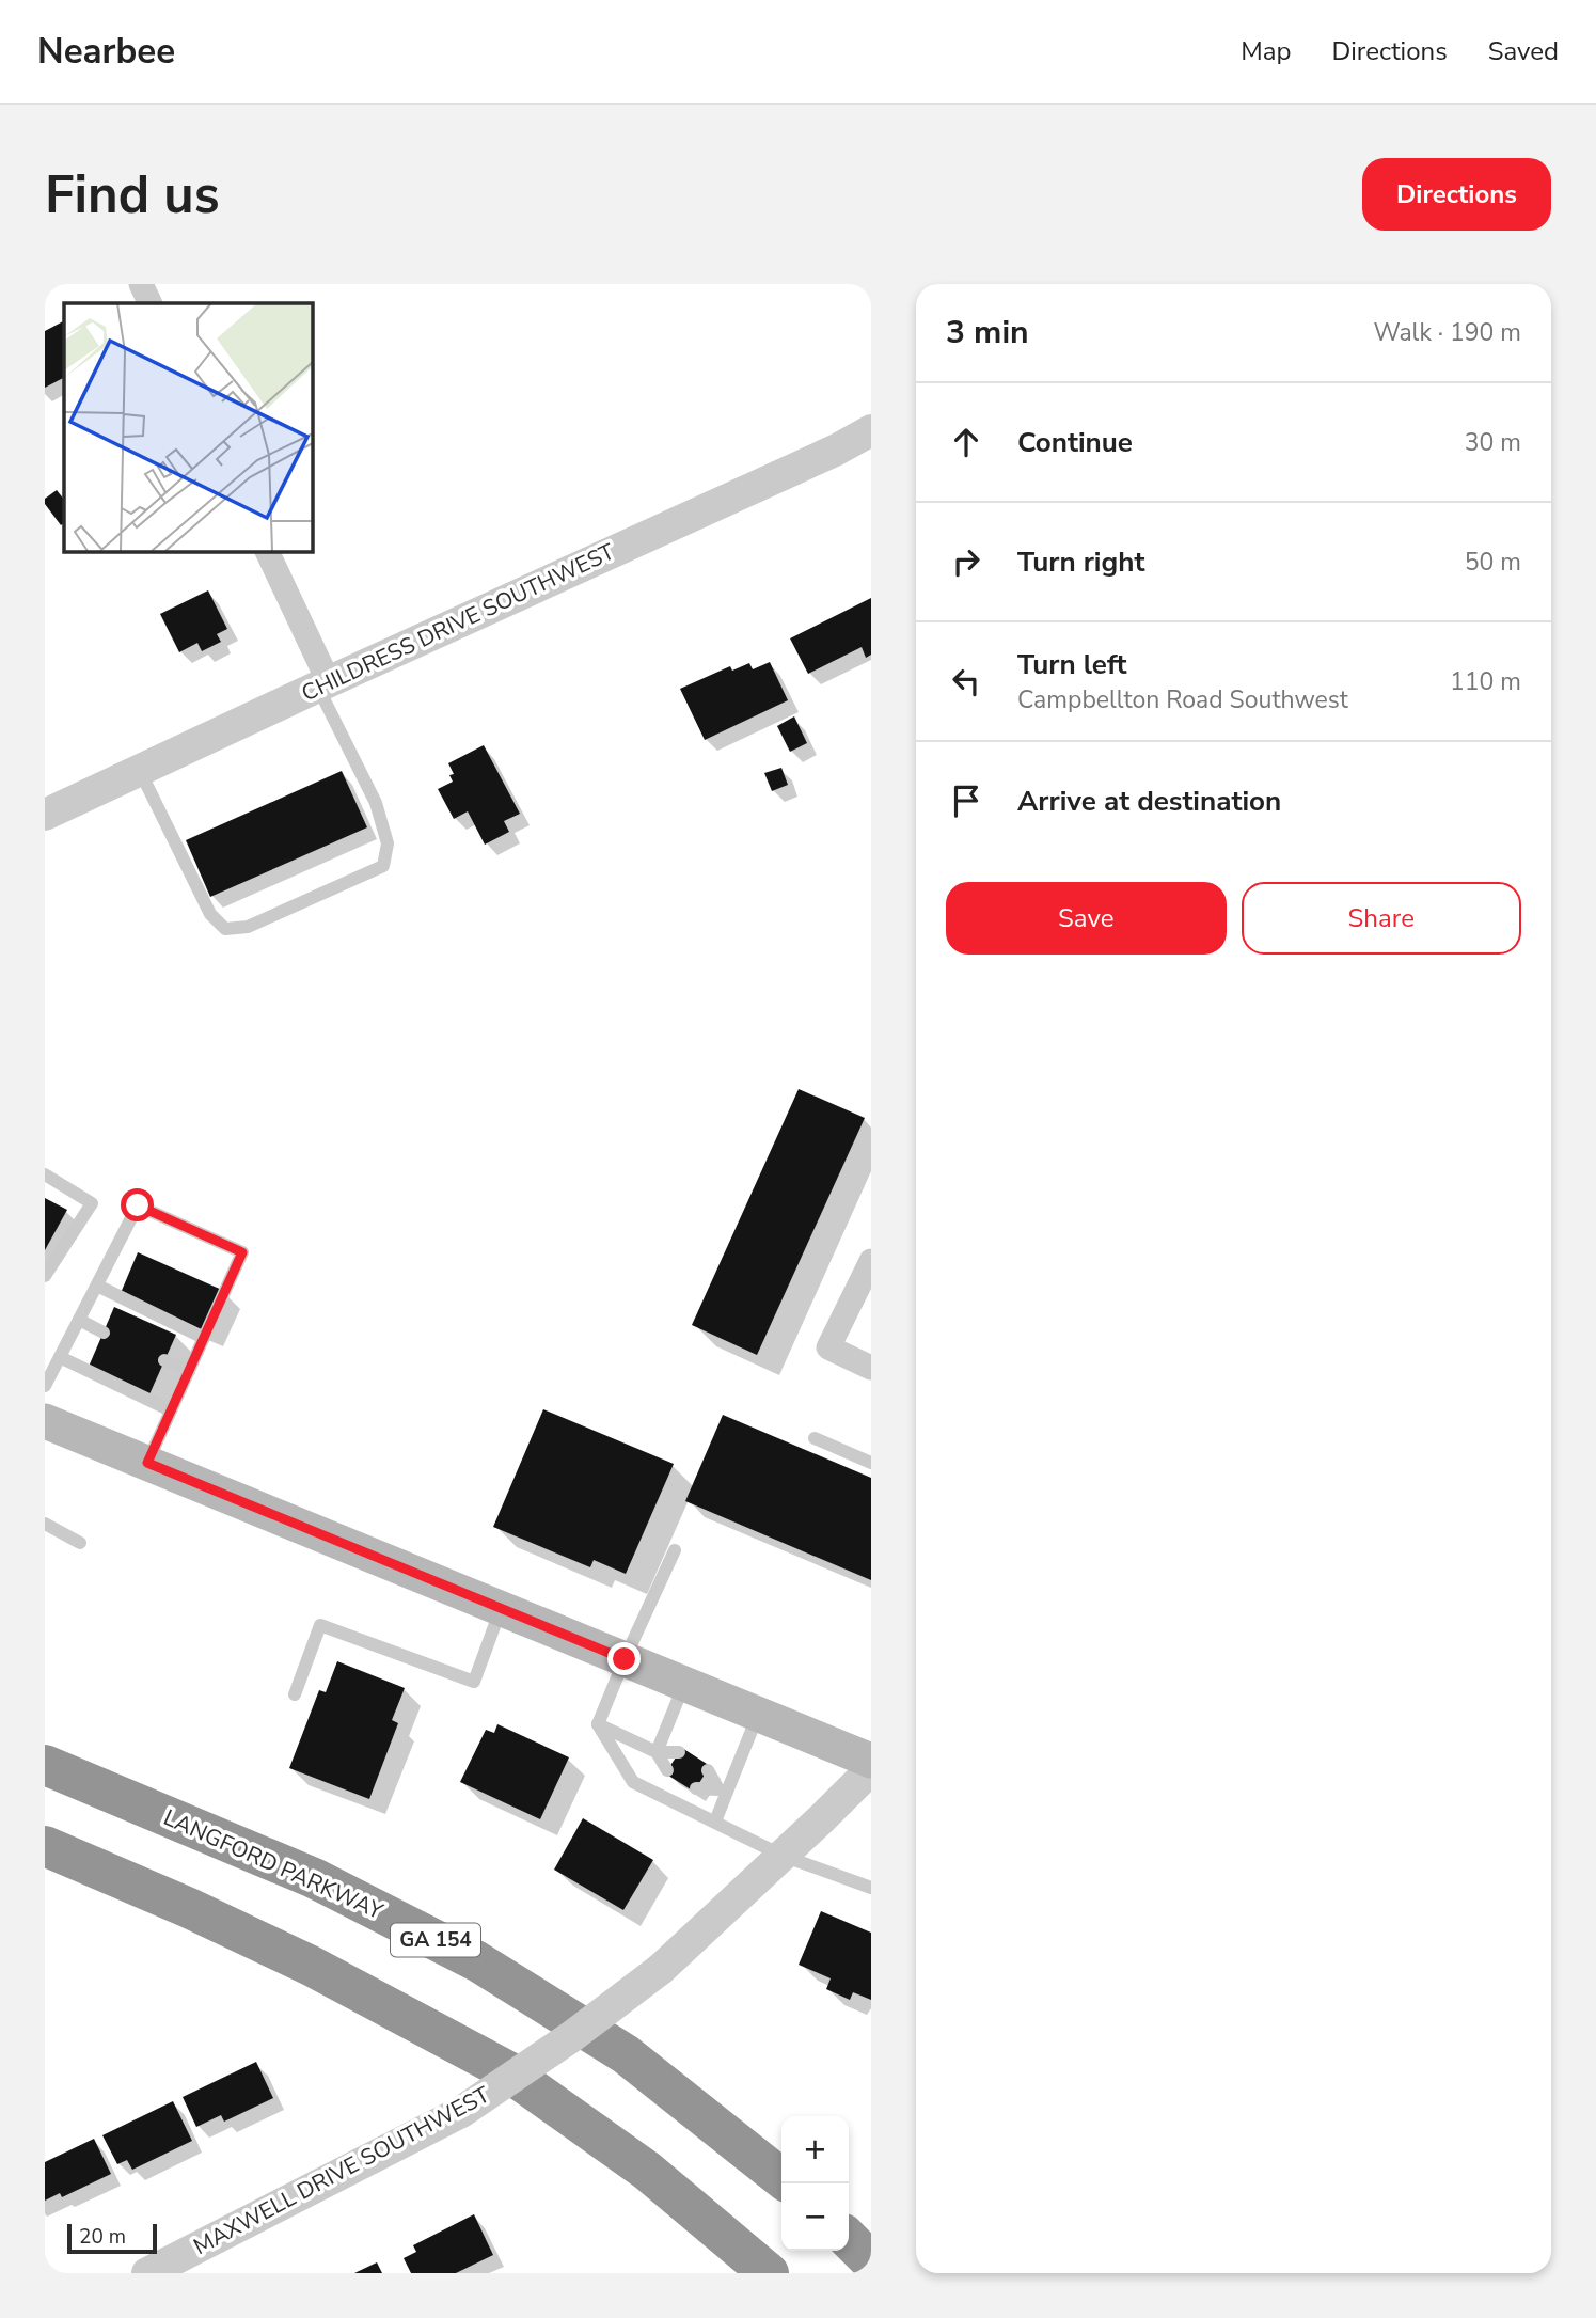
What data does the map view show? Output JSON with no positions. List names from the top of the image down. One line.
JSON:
{"streets":{"highway":["LANGFORD PARKWAY","GA 154"],"street":["CHILDRESS DRIVE SOUTHWEST","MAXWELL DRIVE SOUTHWEST"]},"scale_bar":"20 m","page":{"header":"Nearbee","nav":["Map","Directions","Saved"],"buttons":["Directions",["Save","Share"]],"title":"Find us","heading":["3 min","Walk · 190 m"],"list":[["Continue","30 m"],["Turn right","50 m"],["Turn left","Campbellton Road Southwest","110 m"],"Arrive at destination"],"map_buttons":["+","−"],"scale":"20 m"}}
